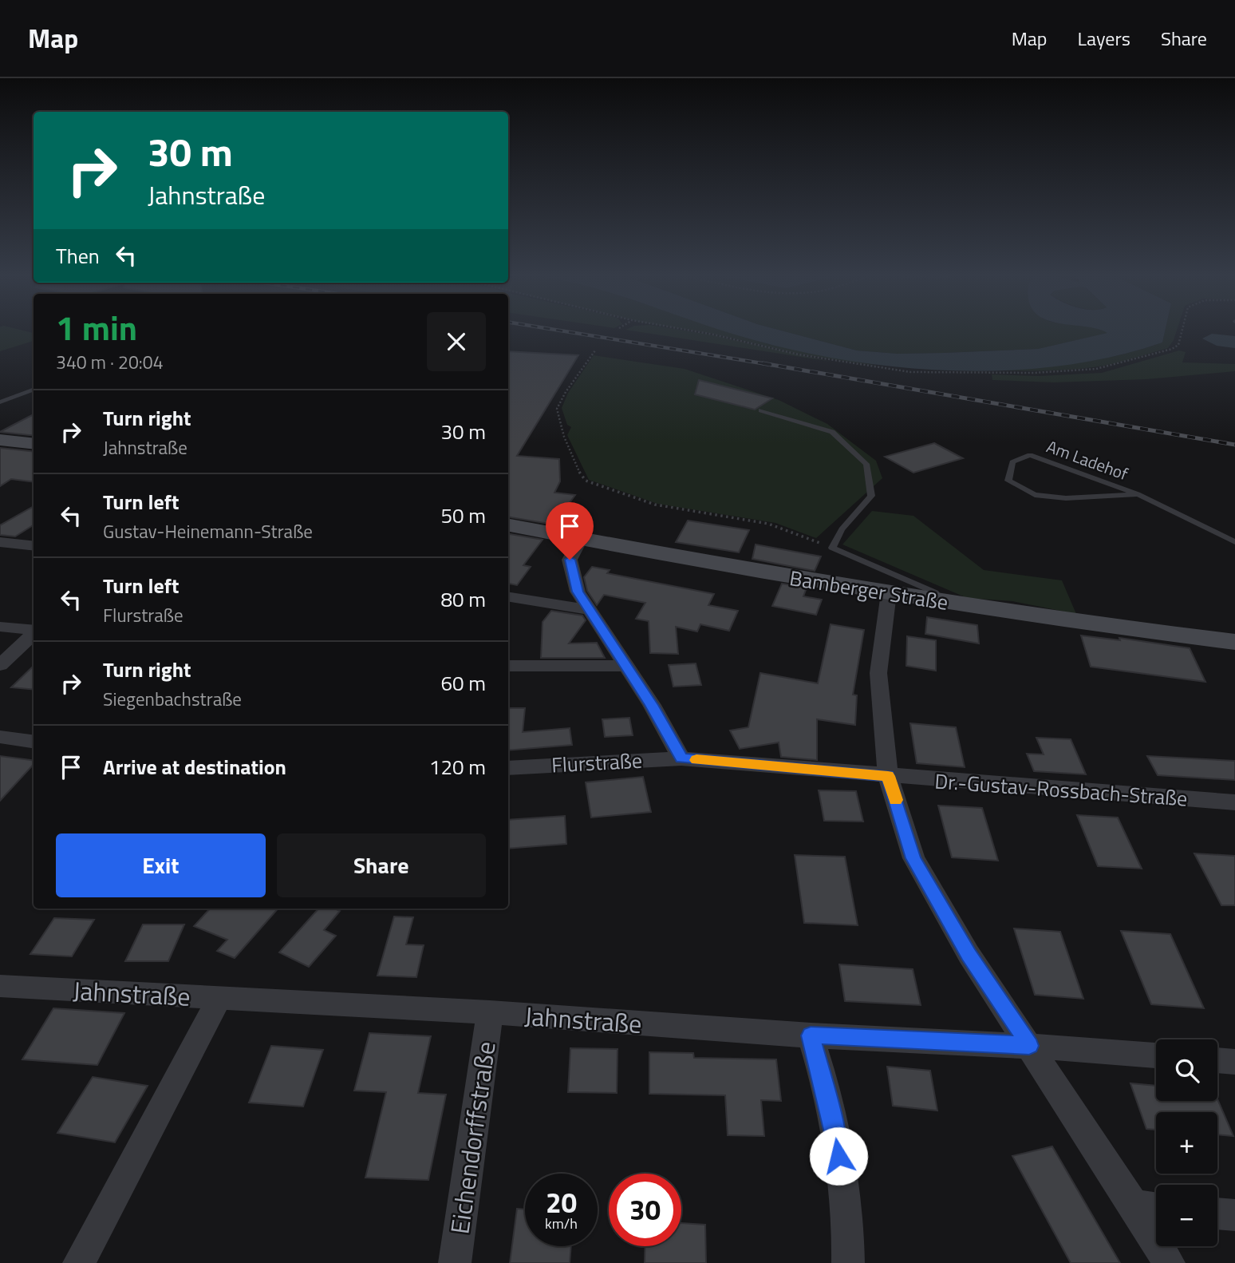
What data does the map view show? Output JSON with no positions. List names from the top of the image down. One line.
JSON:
{"streets":{"street":["Bamberger Straße","Flurstraße","Dr.-Gustav-Rossbach-Straße","Jahnstraße","Eichendorffstraße"],"lane":["Am Ladehof"]},"crossings":[["Flurstraße","Dr.-Gustav-Rossbach-Straße"],["Jahnstraße","Eichendorffstraße"]],"page":{"header":"Map","nav":["Map","Layers","Share"],"turn":["30 m","Jahnstraße"],"then":"Then","heading":["1 min","340 m · 20:04"],"list":[{"name":"Turn right","note":"Jahnstraße","value":"30 m"},{"name":"Turn left","note":"Gustav-Heinemann-Straße","value":"50 m"},{"name":"Turn left","note":"Flurstraße","value":"80 m"},{"name":"Turn right","note":"Siegenbachstraße","value":"60 m"},{"name":"Arrive at destination","value":"120 m"}],"buttons":["Exit","Share"],"map_buttons":["+","−"],"speed":"20 km/h","limit":"30"}}
